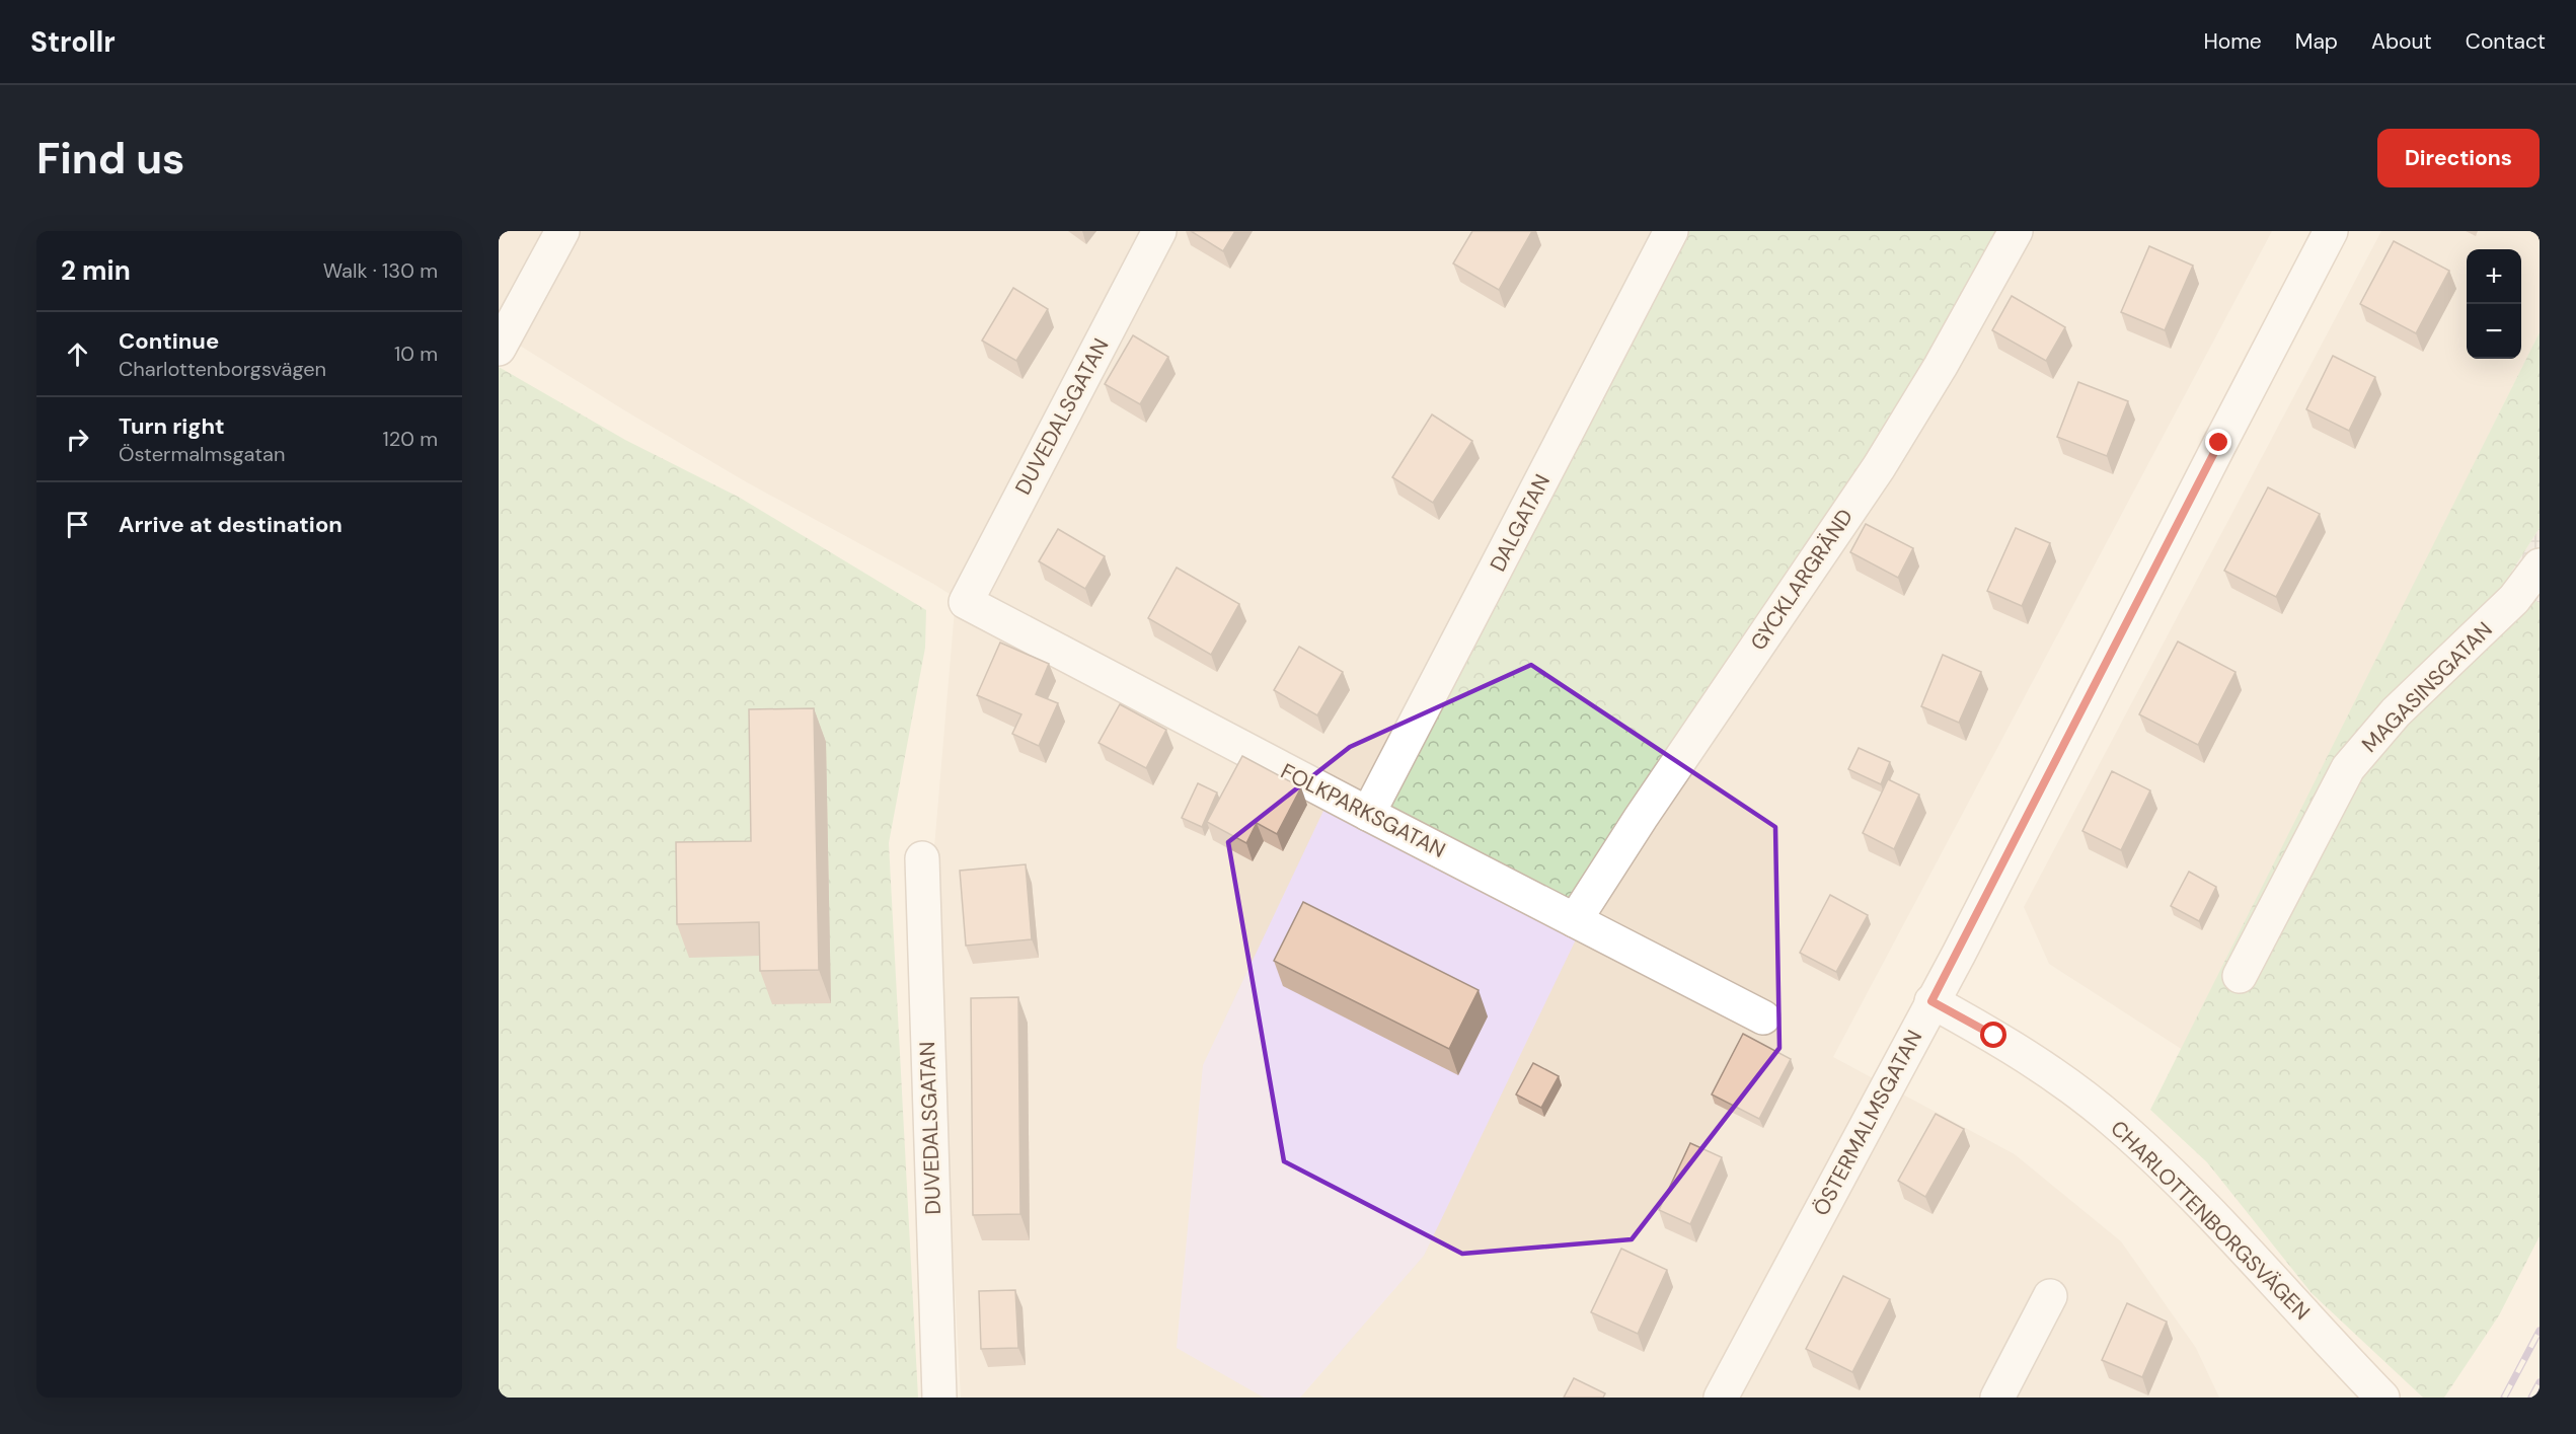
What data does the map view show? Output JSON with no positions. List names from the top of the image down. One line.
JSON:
{"streets":{"street":["DUVEDALSGATAN","DALGATAN","GYCKLARGRÄND","MAGASINSGATAN","FOLKPARKSGATAN","ÖSTERMALMSGATAN","CHARLOTTENBORGSVÄGEN"]},"crossings":[["DUVEDALSGATAN","FOLKPARKSGATAN"],["DALGATAN","FOLKPARKSGATAN"],["GYCKLARGRÄND","FOLKPARKSGATAN"],["ÖSTERMALMSGATAN","CHARLOTTENBORGSVÄGEN"]],"page":{"header":"Strollr","nav":["Home","Map","About","Contact"],"buttons":"Directions","title":"Find us","heading":["2 min","Walk · 130 m"],"map_buttons":["+","−"],"list":[["Continue","Charlottenborgsvägen","10 m"],["Turn right","Östermalmsgatan","120 m"],"Arrive at destination"]}}
